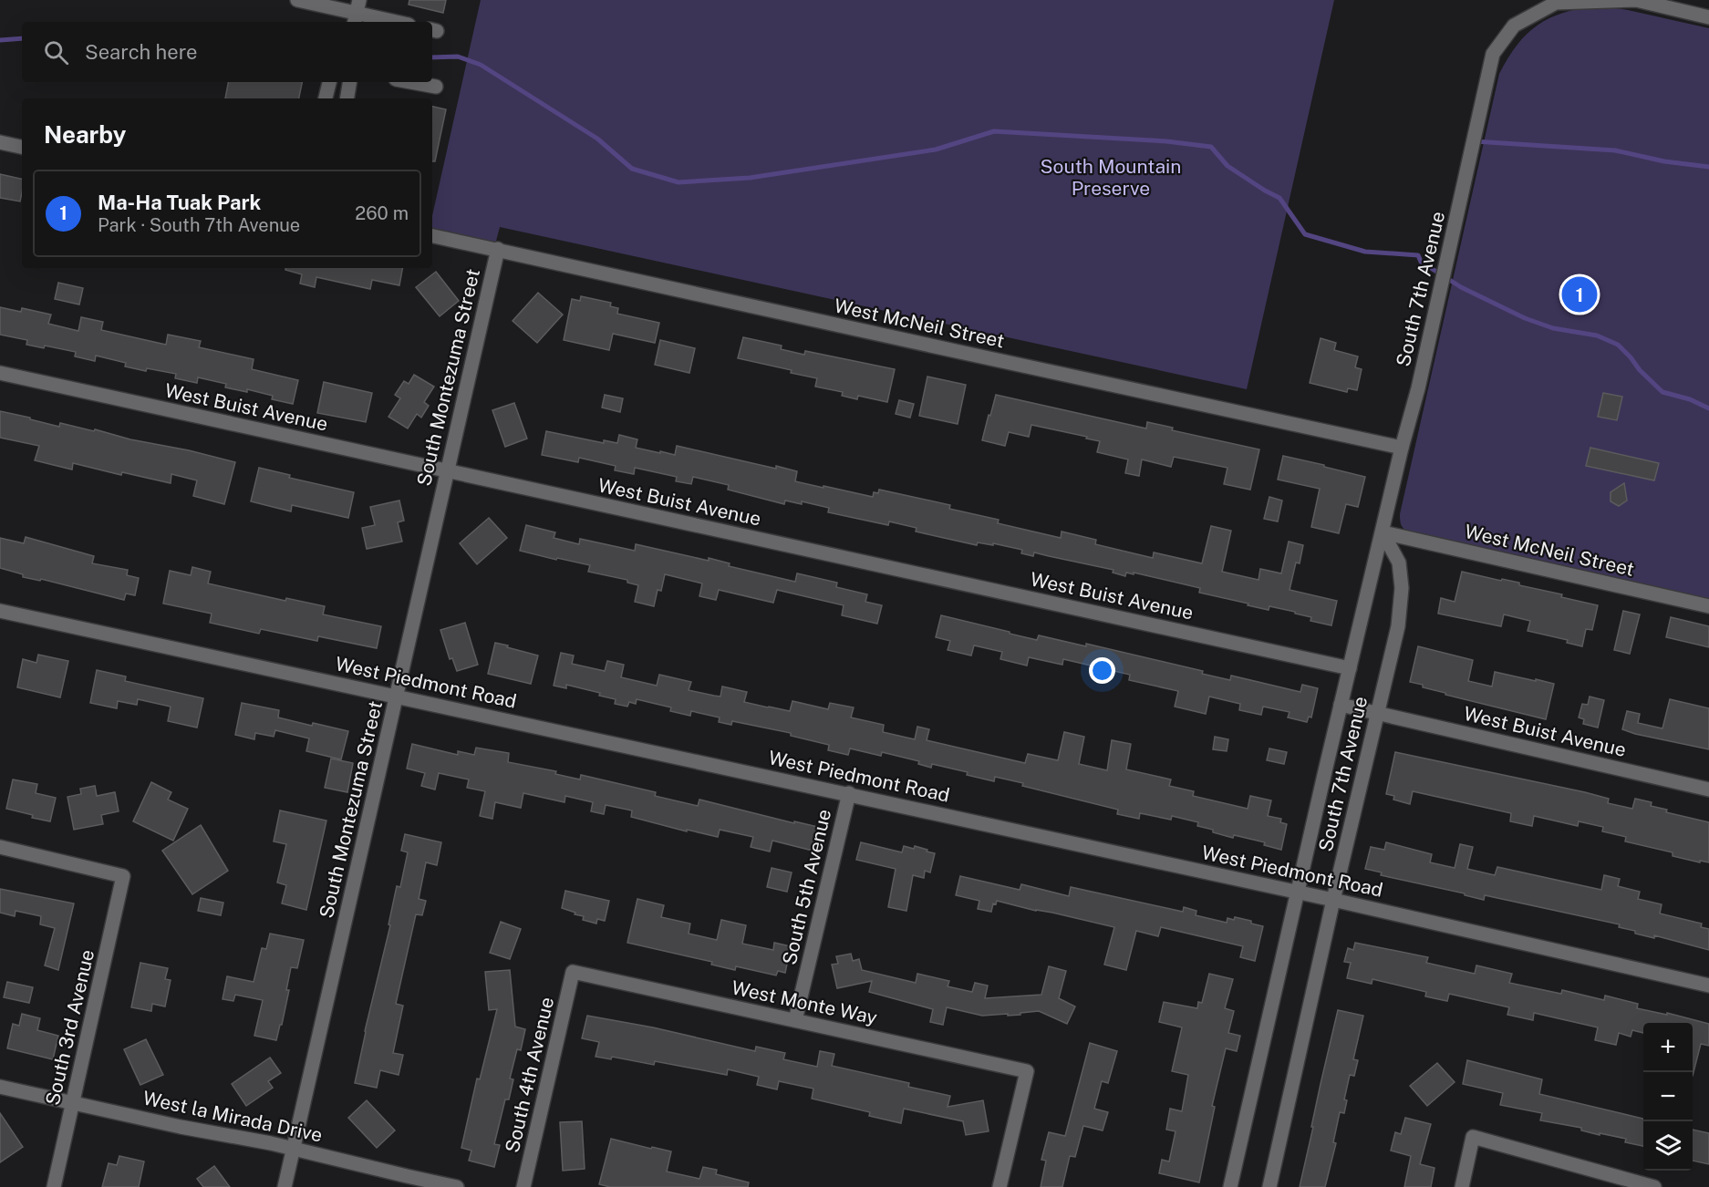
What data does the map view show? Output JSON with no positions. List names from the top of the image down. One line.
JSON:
{"streets":{"street":["South 7th Avenue","West McNeil Street","South Montezuma Street","West Buist Avenue","West Piedmont Road","South 5th Avenue","West Monte Way","South 3rd Avenue","South 4th Avenue","West la Mirada Drive"]},"crossings":[["South 7th Avenue","West McNeil Street"],["South 7th Avenue","West Buist Avenue"],["South 7th Avenue","West Piedmont Road"],["West McNeil Street","South Montezuma Street"],["South Montezuma Street","West Buist Avenue"],["South Montezuma Street","West Piedmont Road"],["South Montezuma Street","West la Mirada Drive"],["West Piedmont Road","South 5th Avenue"],["South 5th Avenue","West Monte Way"],["West Monte Way","South 4th Avenue"],["South 3rd Avenue","West la Mirada Drive"]],"parks":["South Mountain Preserve"],"page":{"search":"Search here","heading":"Nearby","list":[{"mark":"1","name":"Ma-Ha Tuak Park","note":"Park · South 7th Avenue","value":"260 m"}],"pins":"1","map_buttons":["+","−"]}}
